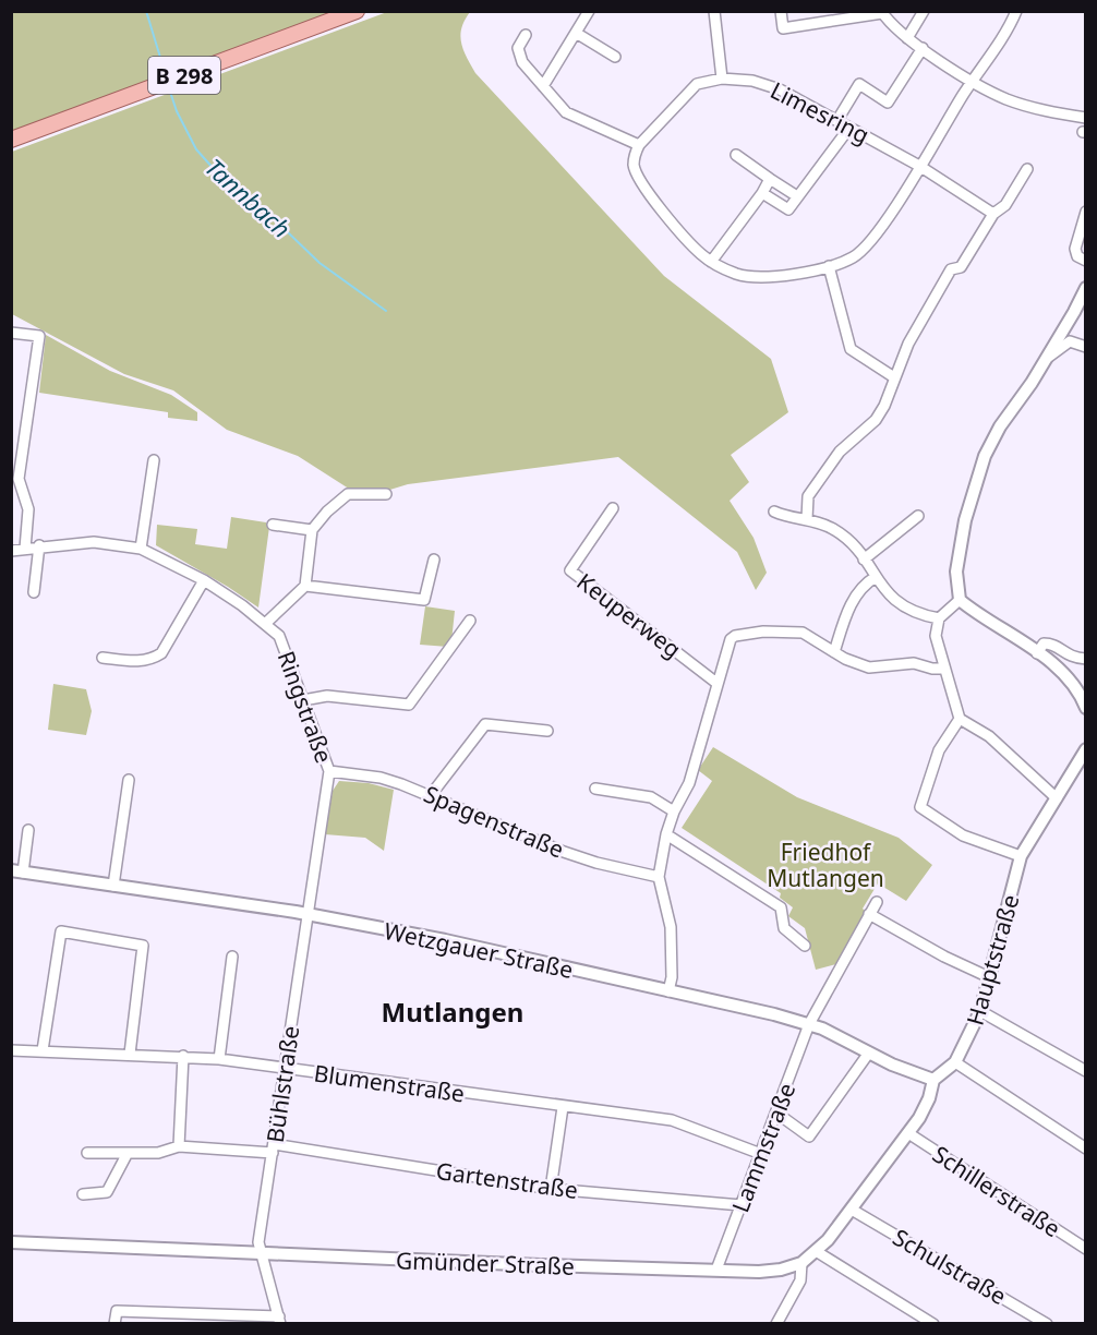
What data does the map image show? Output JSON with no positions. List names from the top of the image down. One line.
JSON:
{"streets":{"main road":["B 298"],"street":["Limesring","Keuperweg","Ringstraße","Spagenstraße","Wetzgauer Straße","Hauptstraße","Blumenstraße","Bühlstraße","Lammstraße","Gartenstraße","Schillerstraße","Gmünder Straße","Schulstraße"]},"crossings":[["Ringstraße","Spagenstraße"],["Ringstraße","Wetzgauer Straße"],["Ringstraße","Bühlstraße"],["Wetzgauer Straße","Hauptstraße"],["Wetzgauer Straße","Bühlstraße"],["Wetzgauer Straße","Lammstraße"],["Blumenstraße","Bühlstraße"],["Blumenstraße","Lammstraße"],["Bühlstraße","Gartenstraße"],["Bühlstraße","Gmünder Straße"],["Lammstraße","Gartenstraße"],["Lammstraße","Gmünder Straße"]],"districts":["Mutlangen"],"water":["Tannbach"],"parks":["Friedhof Mutlangen"]}
